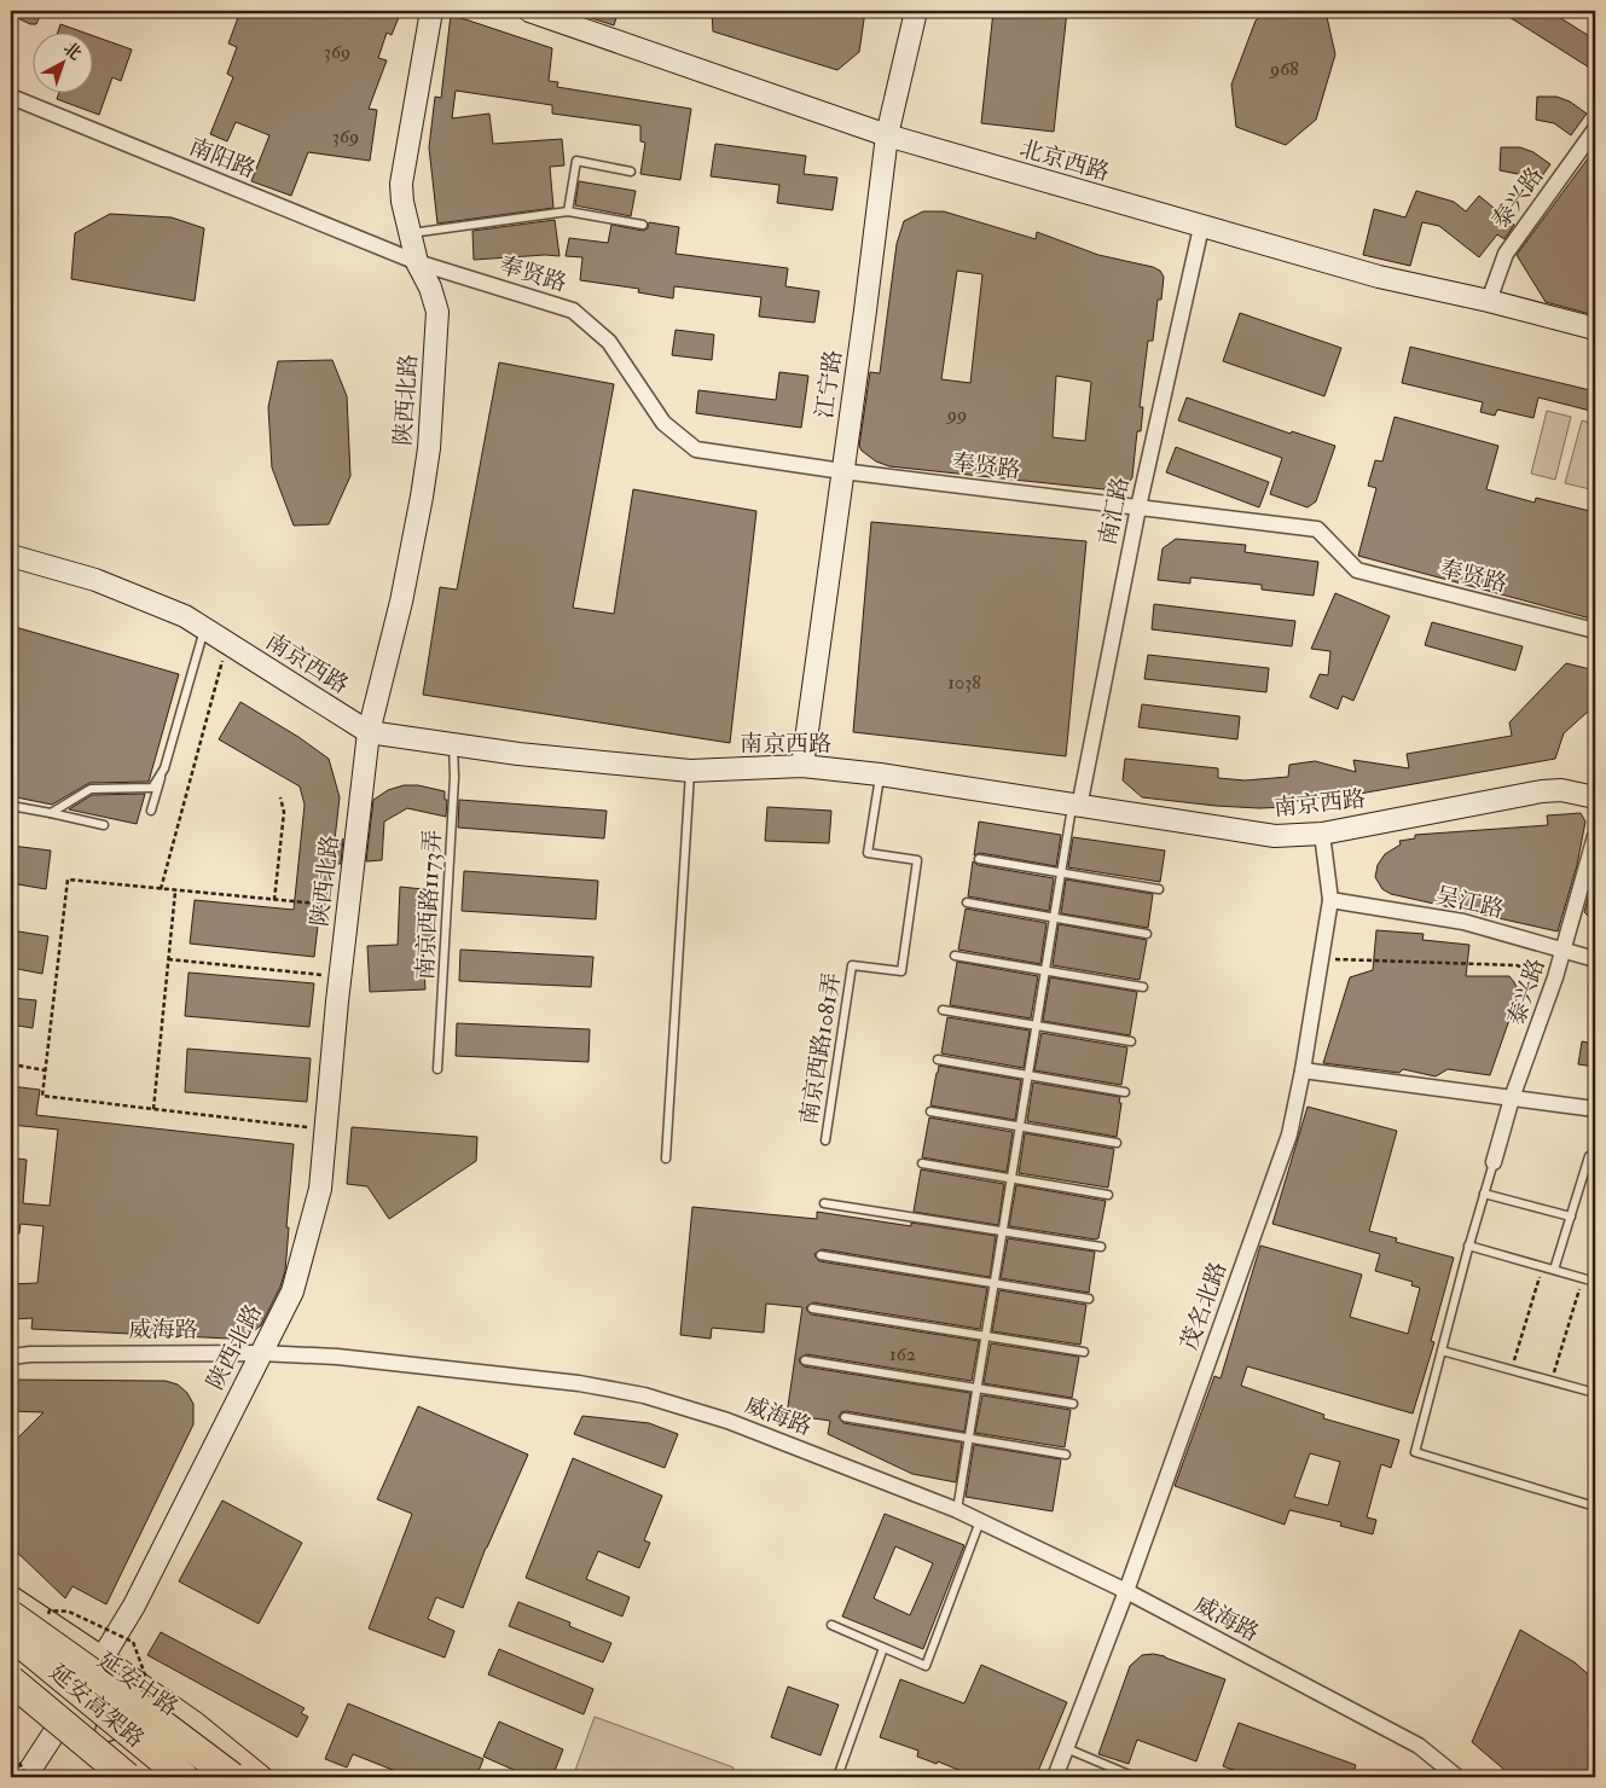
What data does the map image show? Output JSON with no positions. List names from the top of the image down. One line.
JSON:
{"streets":{"highway":["延安高架路"],"main road":["北京西路","江宁路","陕西北路","南京西路","延安中路"],"street":["南阳路","泰兴路","奉贤路","南汇路","吴江路","茂名北路","威海路"],"lane":["南京西路1173弄","南京西路1081弄"]},"crossings":[["南阳路","奉贤路"],["南阳路","陕西北路"],["北京西路","泰兴路"],["北京西路","江宁路"],["北京西路","南汇路"],["泰兴路","吴江路"],["奉贤路","江宁路"],["奉贤路","陕西北路"],["奉贤路","南汇路"],["江宁路","南京西路"],["陕西北路","南京西路"],["陕西北路","威海路"],["陕西北路","延安中路"],["陕西北路","延安高架路"],["南汇路","南京西路"],["南京西路","南京西路1173弄"],["南京西路","南京西路1081弄"],["南京西路","茂名北路"],["吴江路","茂名北路"],["茂名北路","威海路"]],"house_numbers":["369","968","369","99","1038","162"],"north":"top right"}
